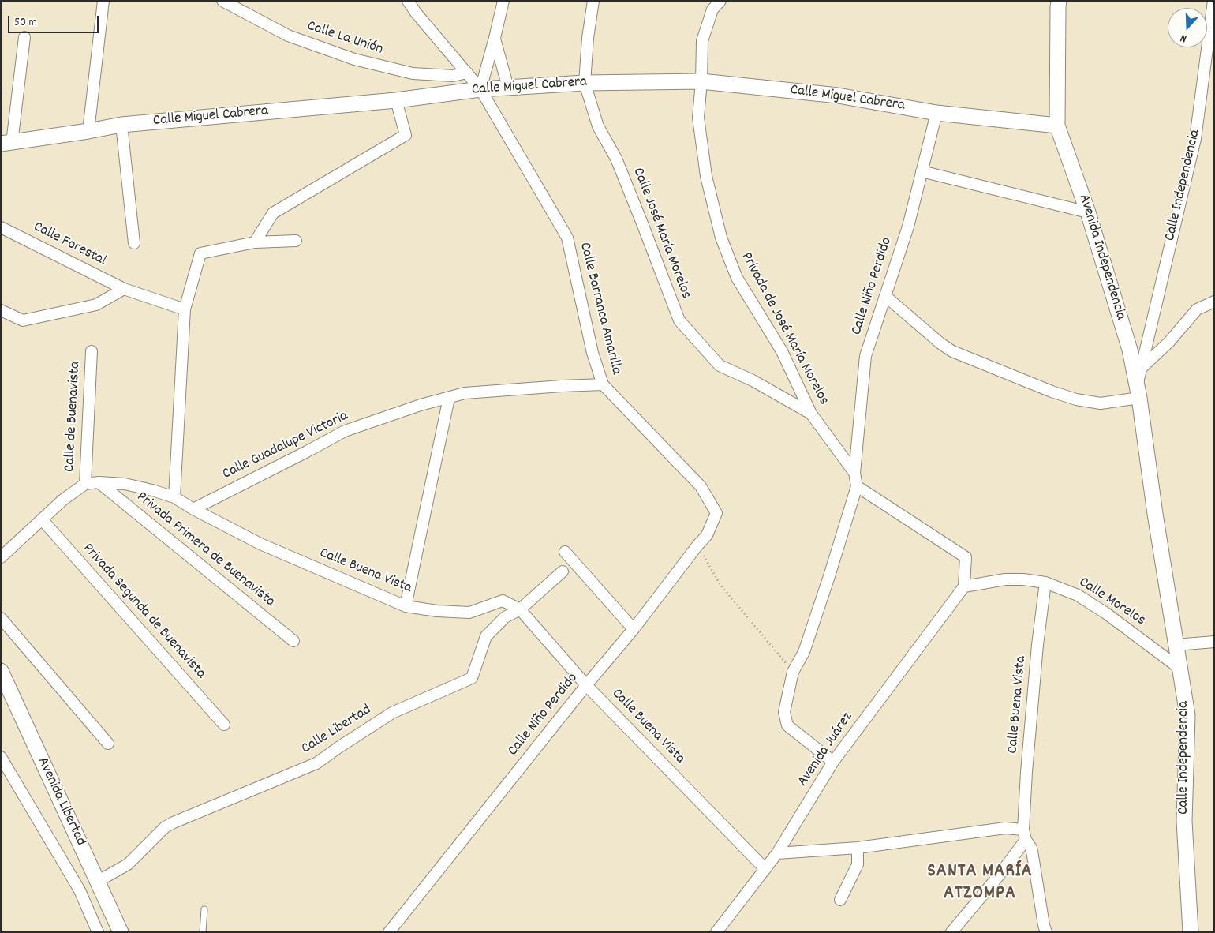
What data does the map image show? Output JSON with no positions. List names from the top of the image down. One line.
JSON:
{"streets":{"street":["Calle La Unión","Calle Miguel Cabrera","Calle Independencia","Calle José María Morelos","Calle Forestal","Avenida Independencia","Calle Niño Perdido","Calle Barranca Amarilla","Privada de José María Morelos","Calle de Buenavista","Calle Guadalupe Victoria","Privada Primera de Buenavista","Calle Buena Vista","Calle Morelos","Privada Segunda de Buenavista","Calle Libertad","Avenida Juárez","Avenida Libertad"]},"crossings":[["Calle La Unión","Calle Barranca Amarilla"],["Calle Miguel Cabrera","Calle José María Morelos"],["Calle Miguel Cabrera","Avenida Independencia"],["Calle Miguel Cabrera","Calle Niño Perdido"],["Calle Miguel Cabrera","Calle Barranca Amarilla"],["Calle Miguel Cabrera","Privada de José María Morelos"],["Calle Independencia","Avenida Independencia"],["Calle Independencia","Calle Morelos"],["Calle José María Morelos","Privada de José María Morelos"],["Calle Niño Perdido","Calle Barranca Amarilla"],["Calle Niño Perdido","Privada de José María Morelos"],["Calle Niño Perdido","Calle Buena Vista"],["Calle Barranca Amarilla","Calle Guadalupe Victoria"],["Calle de Buenavista","Calle Buena Vista"],["Calle Guadalupe Victoria","Calle Buena Vista"],["Privada Primera de Buenavista","Calle Buena Vista"],["Calle Buena Vista","Calle Morelos"],["Calle Buena Vista","Calle Libertad"],["Calle Buena Vista","Avenida Juárez"],["Calle Morelos","Avenida Juárez"],["Calle Libertad","Avenida Libertad"]],"districts":["SANTA MARÍA ATZOMPA"],"scale_bar":"50 m","north":"bottom"}
